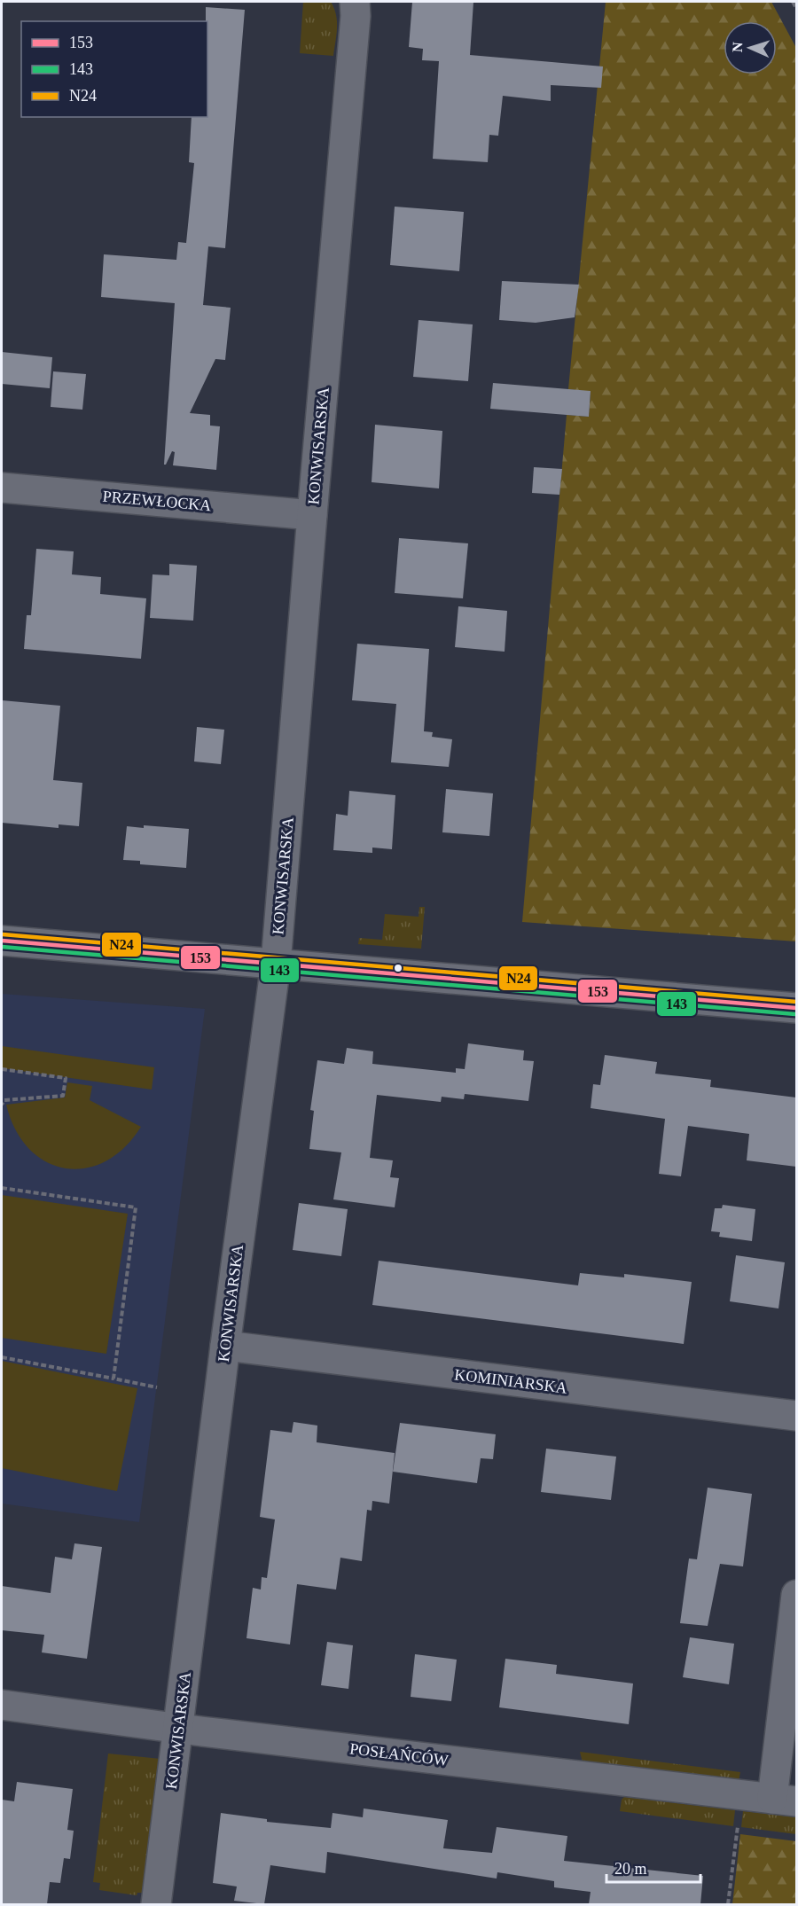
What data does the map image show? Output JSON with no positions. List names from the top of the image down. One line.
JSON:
{"streets":{"street":["KONWISARSKA","PRZEWŁOCKA","KOMINIARSKA","POSŁAŃCÓW"]},"crossings":[["KONWISARSKA","PRZEWŁOCKA"],["KONWISARSKA","KOMINIARSKA"],["KONWISARSKA","POSŁAŃCÓW"]],"lines":["transit line N24","transit line 153","transit line 143"],"legend":["153","143","N24"],"scale_bar":"20 m","north":"left"}
